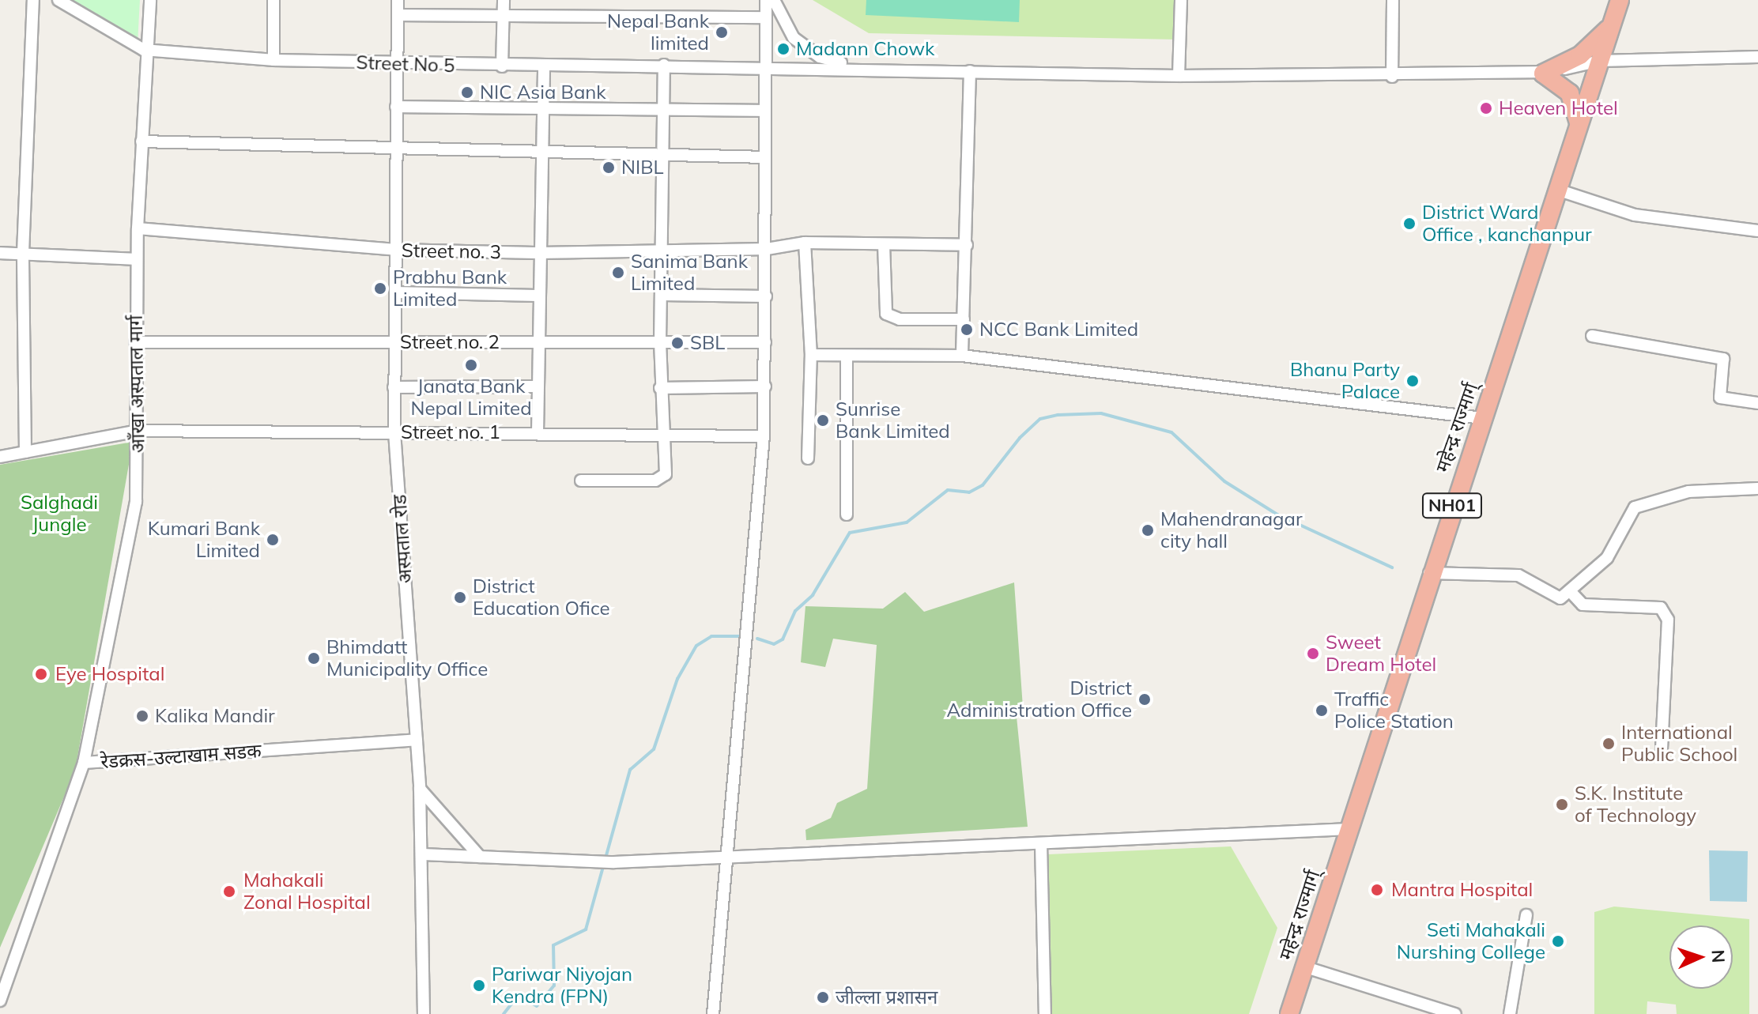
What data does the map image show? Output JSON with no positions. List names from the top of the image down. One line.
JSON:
{"streets":{"highway":["महेन्द्र राज्मार्ग्","NH01"],"street":["Street No 5","Street no. 3","Street no. 2","आँखा अस्पताल मार्ग","Street no. 1","अस्पताल रोड","रेडक्रस-उल्टाखाम सडक"]},"crossings":[["Street No 5","आँखा अस्पताल मार्ग"],["Street No 5","महेन्द्र राज्मार्ग्"],["Street No 5","अस्पताल रोड"],["Street no. 3","आँखा अस्पताल मार्ग"],["Street no. 3","अस्पताल रोड"],["Street no. 2","आँखा अस्पताल मार्ग"],["Street no. 2","अस्पताल रोड"],["आँखा अस्पताल मार्ग","Street no. 1"],["आँखा अस्पताल मार्ग","रेडक्रस-उल्टाखाम सडक"],["Street no. 1","अस्पताल रोड"],["अस्पताल रोड","रेडक्रस-उल्टाखाम सडक"]],"parks":["Salghadi Jungle"],"places":["Nepal Bank limited","Madann Chowk","NIC Asia Bank","Heaven Hotel","NIBL","District Ward Office , kanchanpur","Sanima Bank Limited","Prabhu Bank Limited","NCC Bank Limited","SBL","Janata Bank Nepal Limited","Bhanu Party Palace","Sunrise Bank Limited","Mahendranagar city hall","Kumari Bank Limited","District Education Ofice","Sweet Dream Hotel","Bhimdatt Municipality Office","Eye Hospital","District Administration Office","Traffic Police Station","Kalika Mandir","International Public School","S.K. Institute of Technology","Mantra Hospital","Mahakali Zonal Hospital","Seti Mahakali Nurshing College","Pariwar Niyojan Kendra (FPN)","जील्ला प्रशासन"],"north":"right"}
